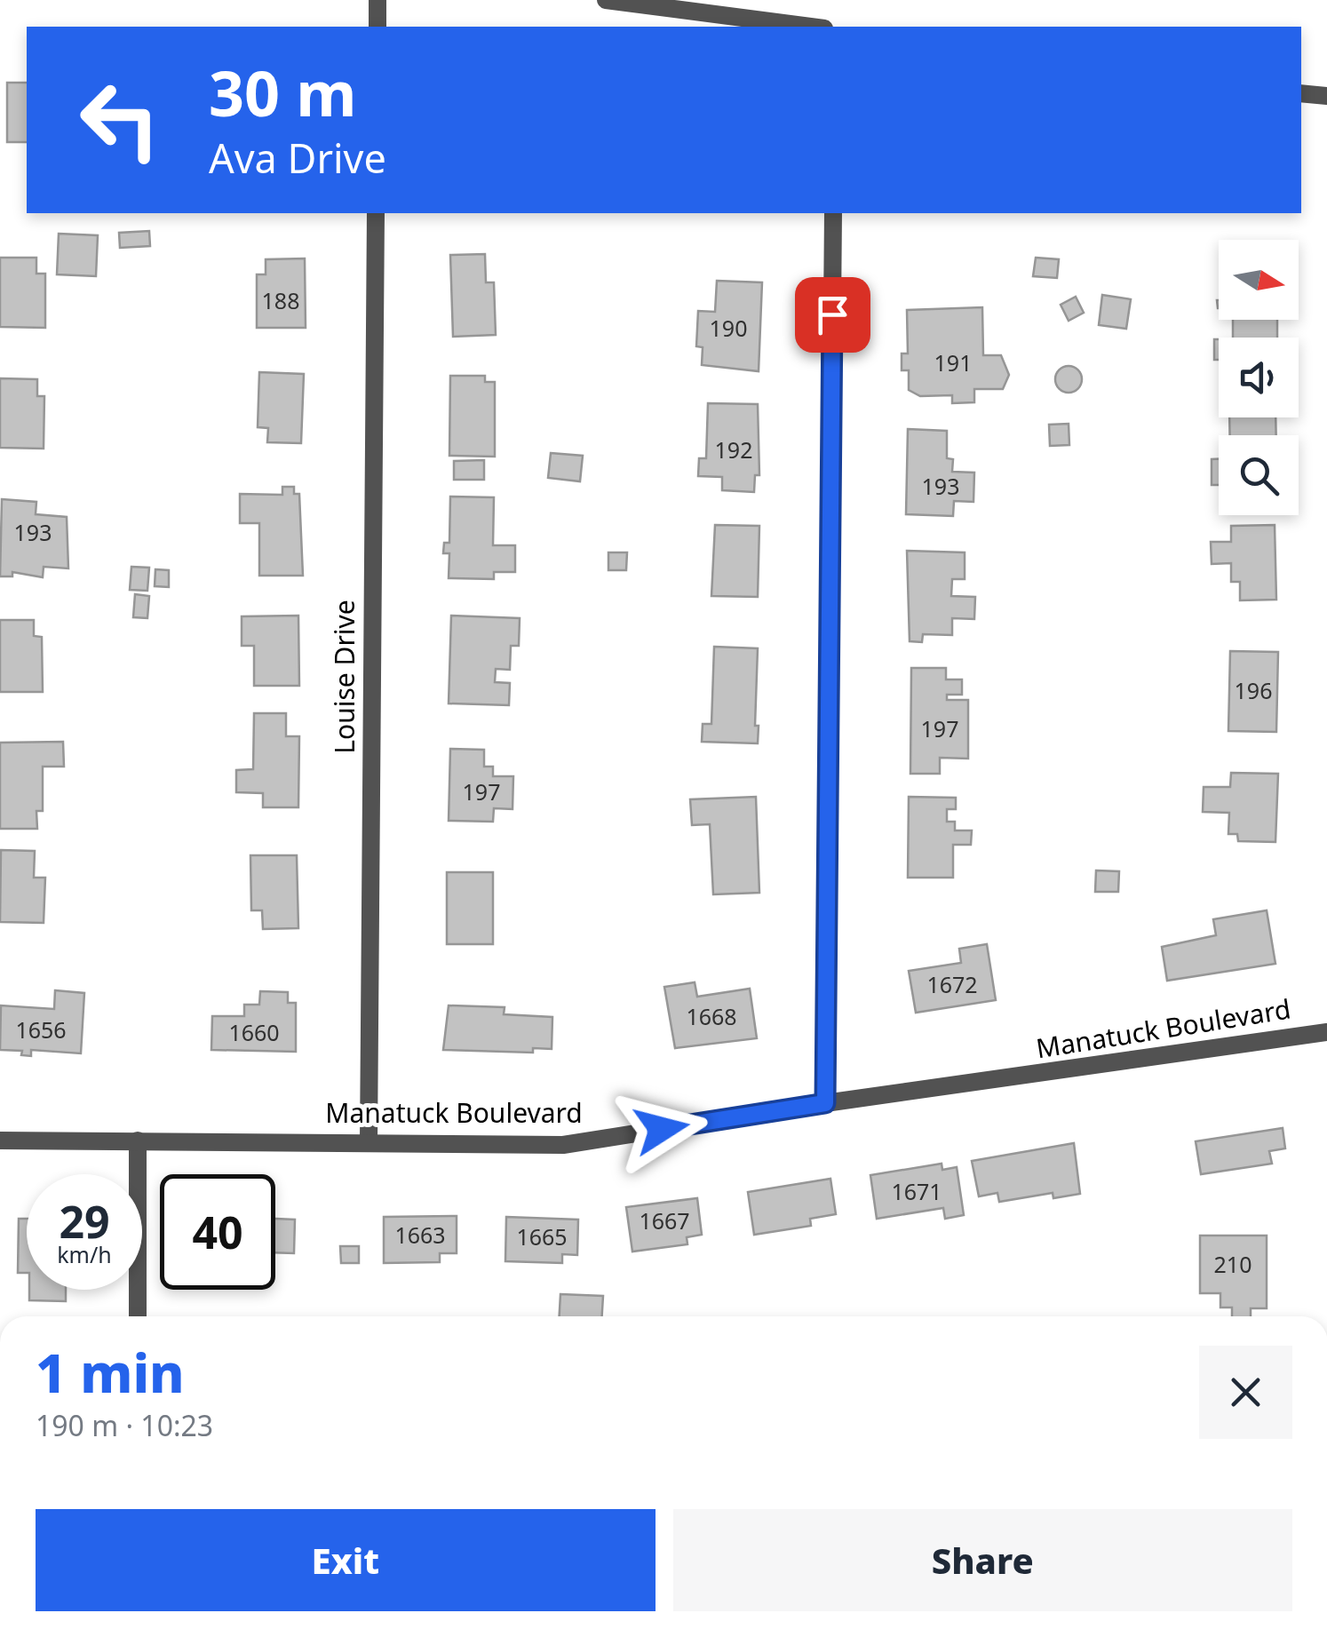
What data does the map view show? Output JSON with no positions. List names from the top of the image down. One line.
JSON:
{"streets":{"street":["Louise Drive","Manatuck Boulevard"]},"crossings":[["Louise Drive","Manatuck Boulevard"]],"house_numbers":["188","190","191","192","193","193","196","197","197","1672","1668","1656","1660","1671","1667","1663","1665","210"],"north":"right","page":{"turn":["30 m","Ava Drive"],"speed":"29 km/h","limit":"40","heading":["1 min","190 m · 10:23"],"buttons":["Exit","Share"]}}
